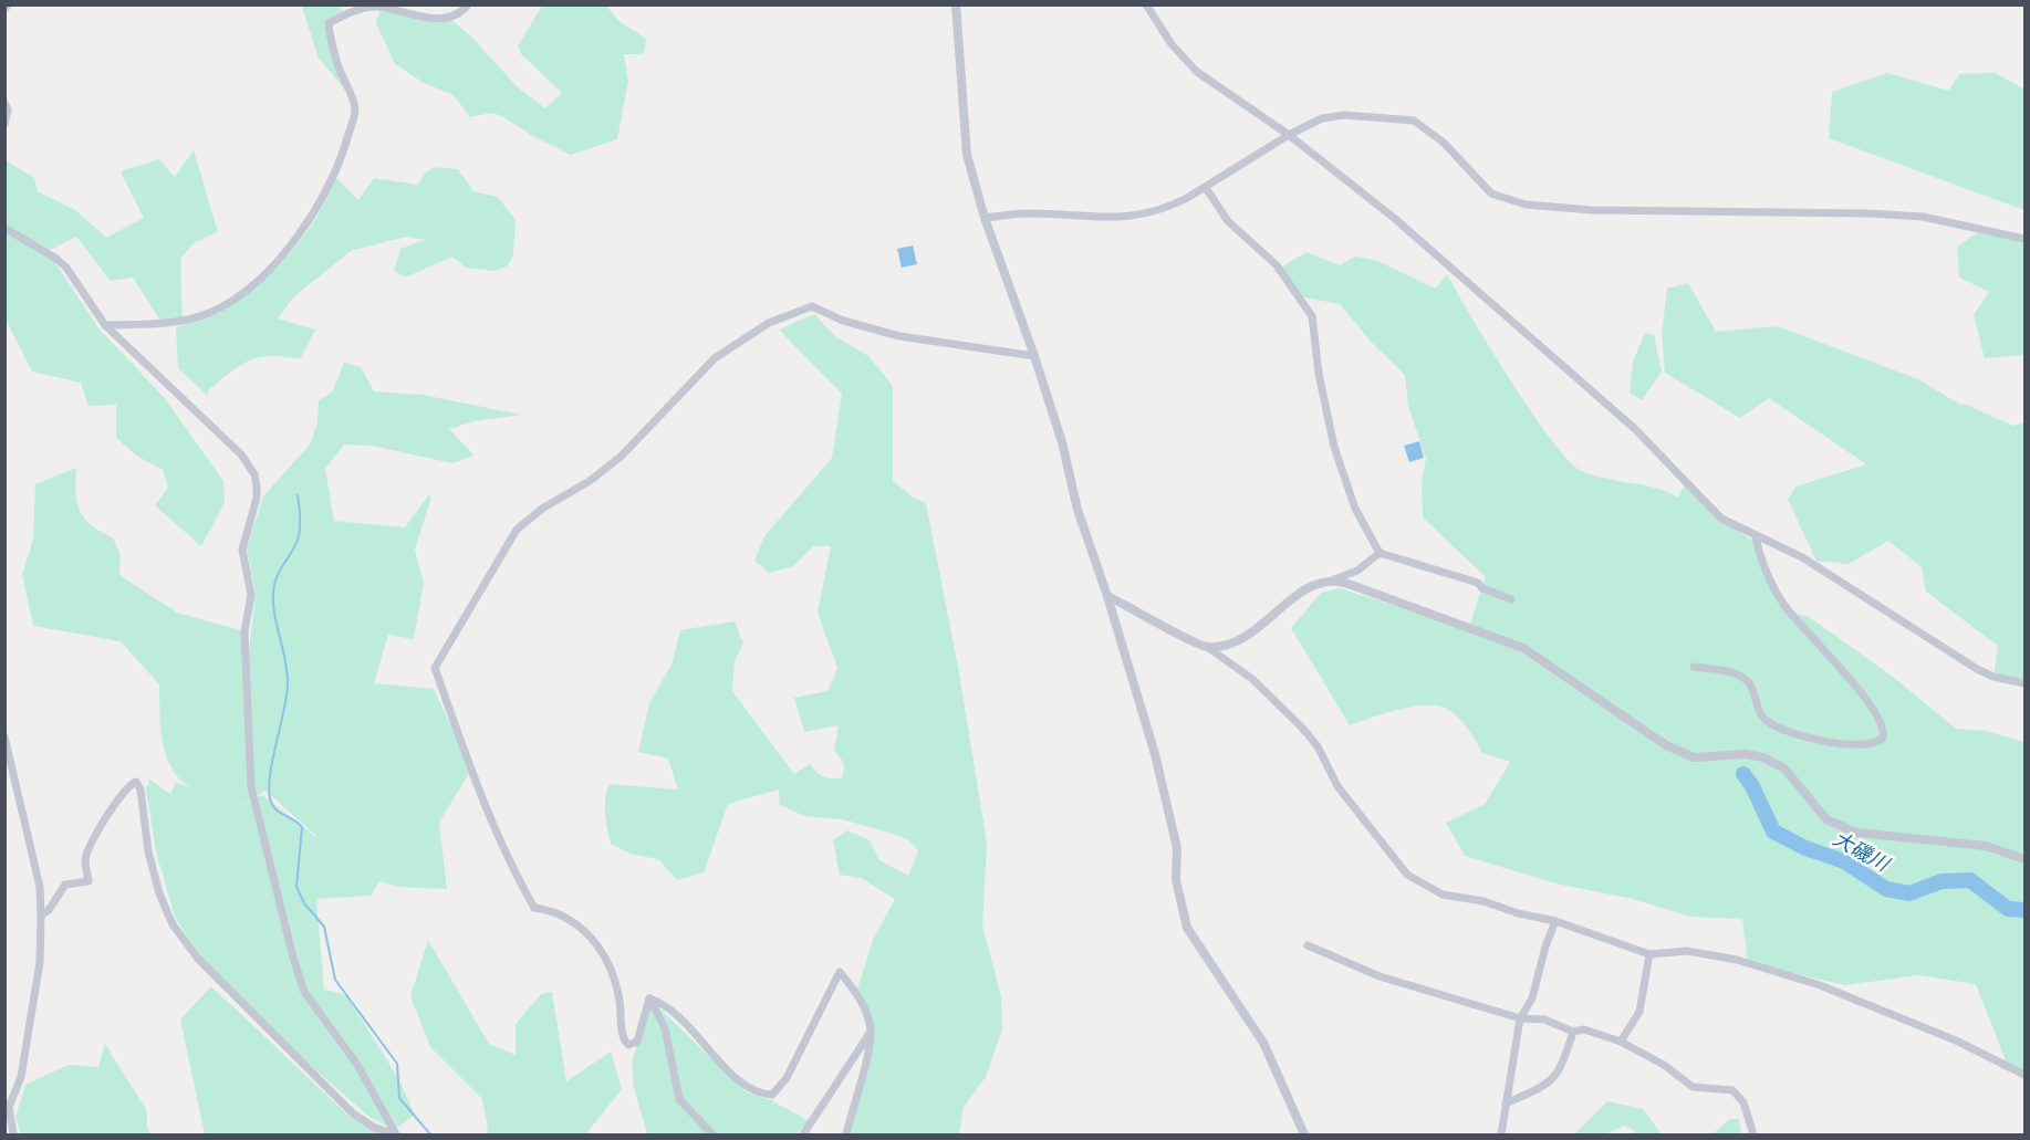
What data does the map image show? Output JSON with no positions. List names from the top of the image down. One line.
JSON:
{"water":["大磯川"]}
